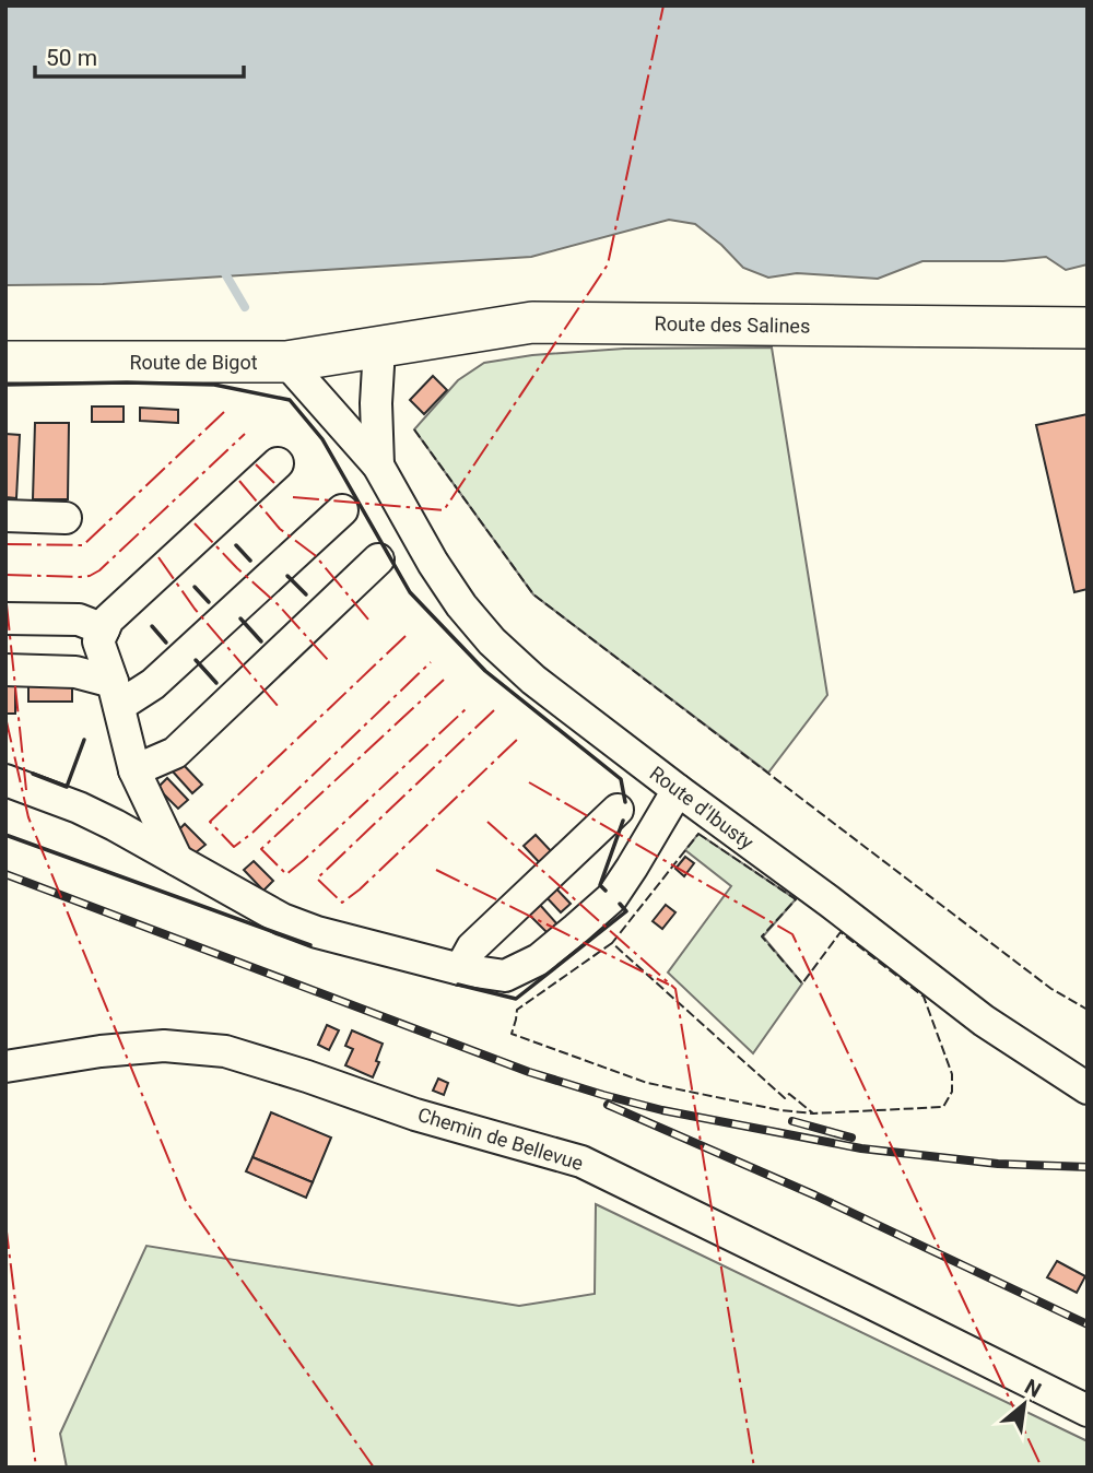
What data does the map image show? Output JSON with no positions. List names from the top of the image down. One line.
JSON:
{"streets":{"main road":["Route des Salines","Route de Bigot"],"street":["Route d'Ibusty","Chemin de Bellevue"]},"crossings":[["Route des Salines","Route de Bigot"],["Route de Bigot","Route d'Ibusty"]],"scale_bar":"50 m","north":"top right"}
